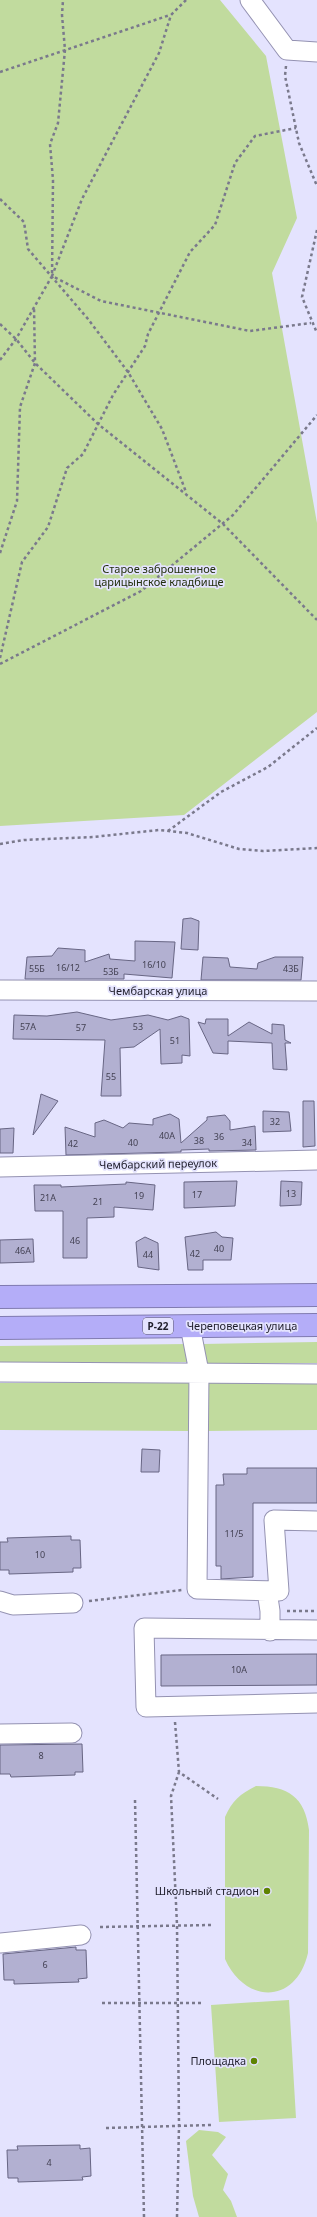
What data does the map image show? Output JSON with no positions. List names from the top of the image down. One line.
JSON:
{"streets":{"highway":["Р-22","Череповецкая улица"],"street":["Чембарская улица","Чембарский переулок"]},"parks":["Старое заброшенное царицынское кладбище"],"places":["Школьный стадион","Площадка"],"house_numbers":["16/10","16/12","55Б","43Б","53Б","57А","53","57","51","55","32","40А","36","38","40","34","42","13","17","19","21А","21","46","40","46А","42","44","11/5","10","10А","8","6","4"]}
